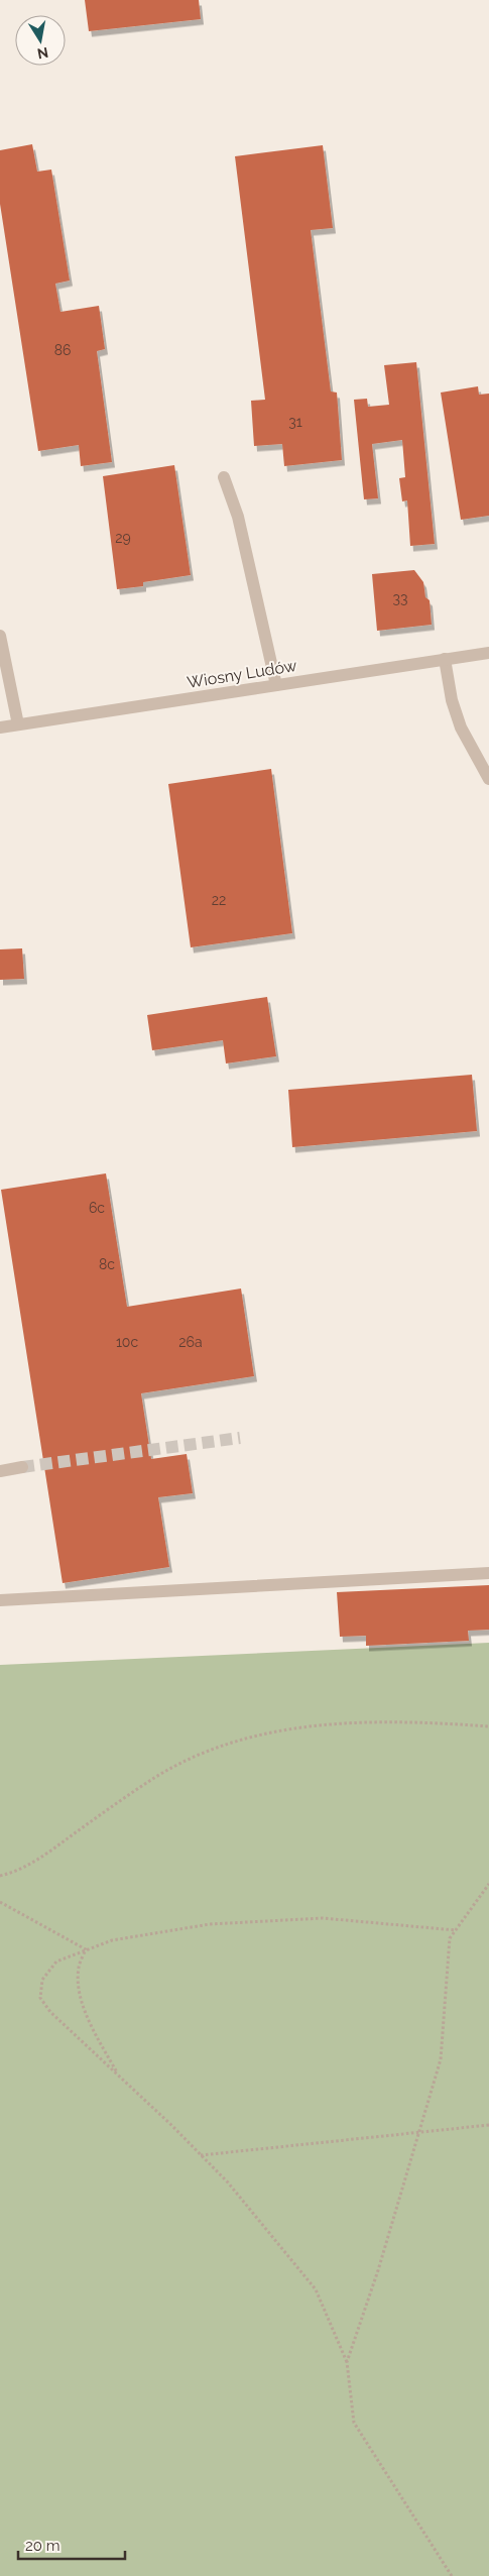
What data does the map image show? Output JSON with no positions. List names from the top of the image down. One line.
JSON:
{"streets":{"street":["Wiosny Ludów"]},"house_numbers":["86","31","29","33","22","6c","8c","10c","26a"],"scale_bar":"20 m","north":"bottom"}
